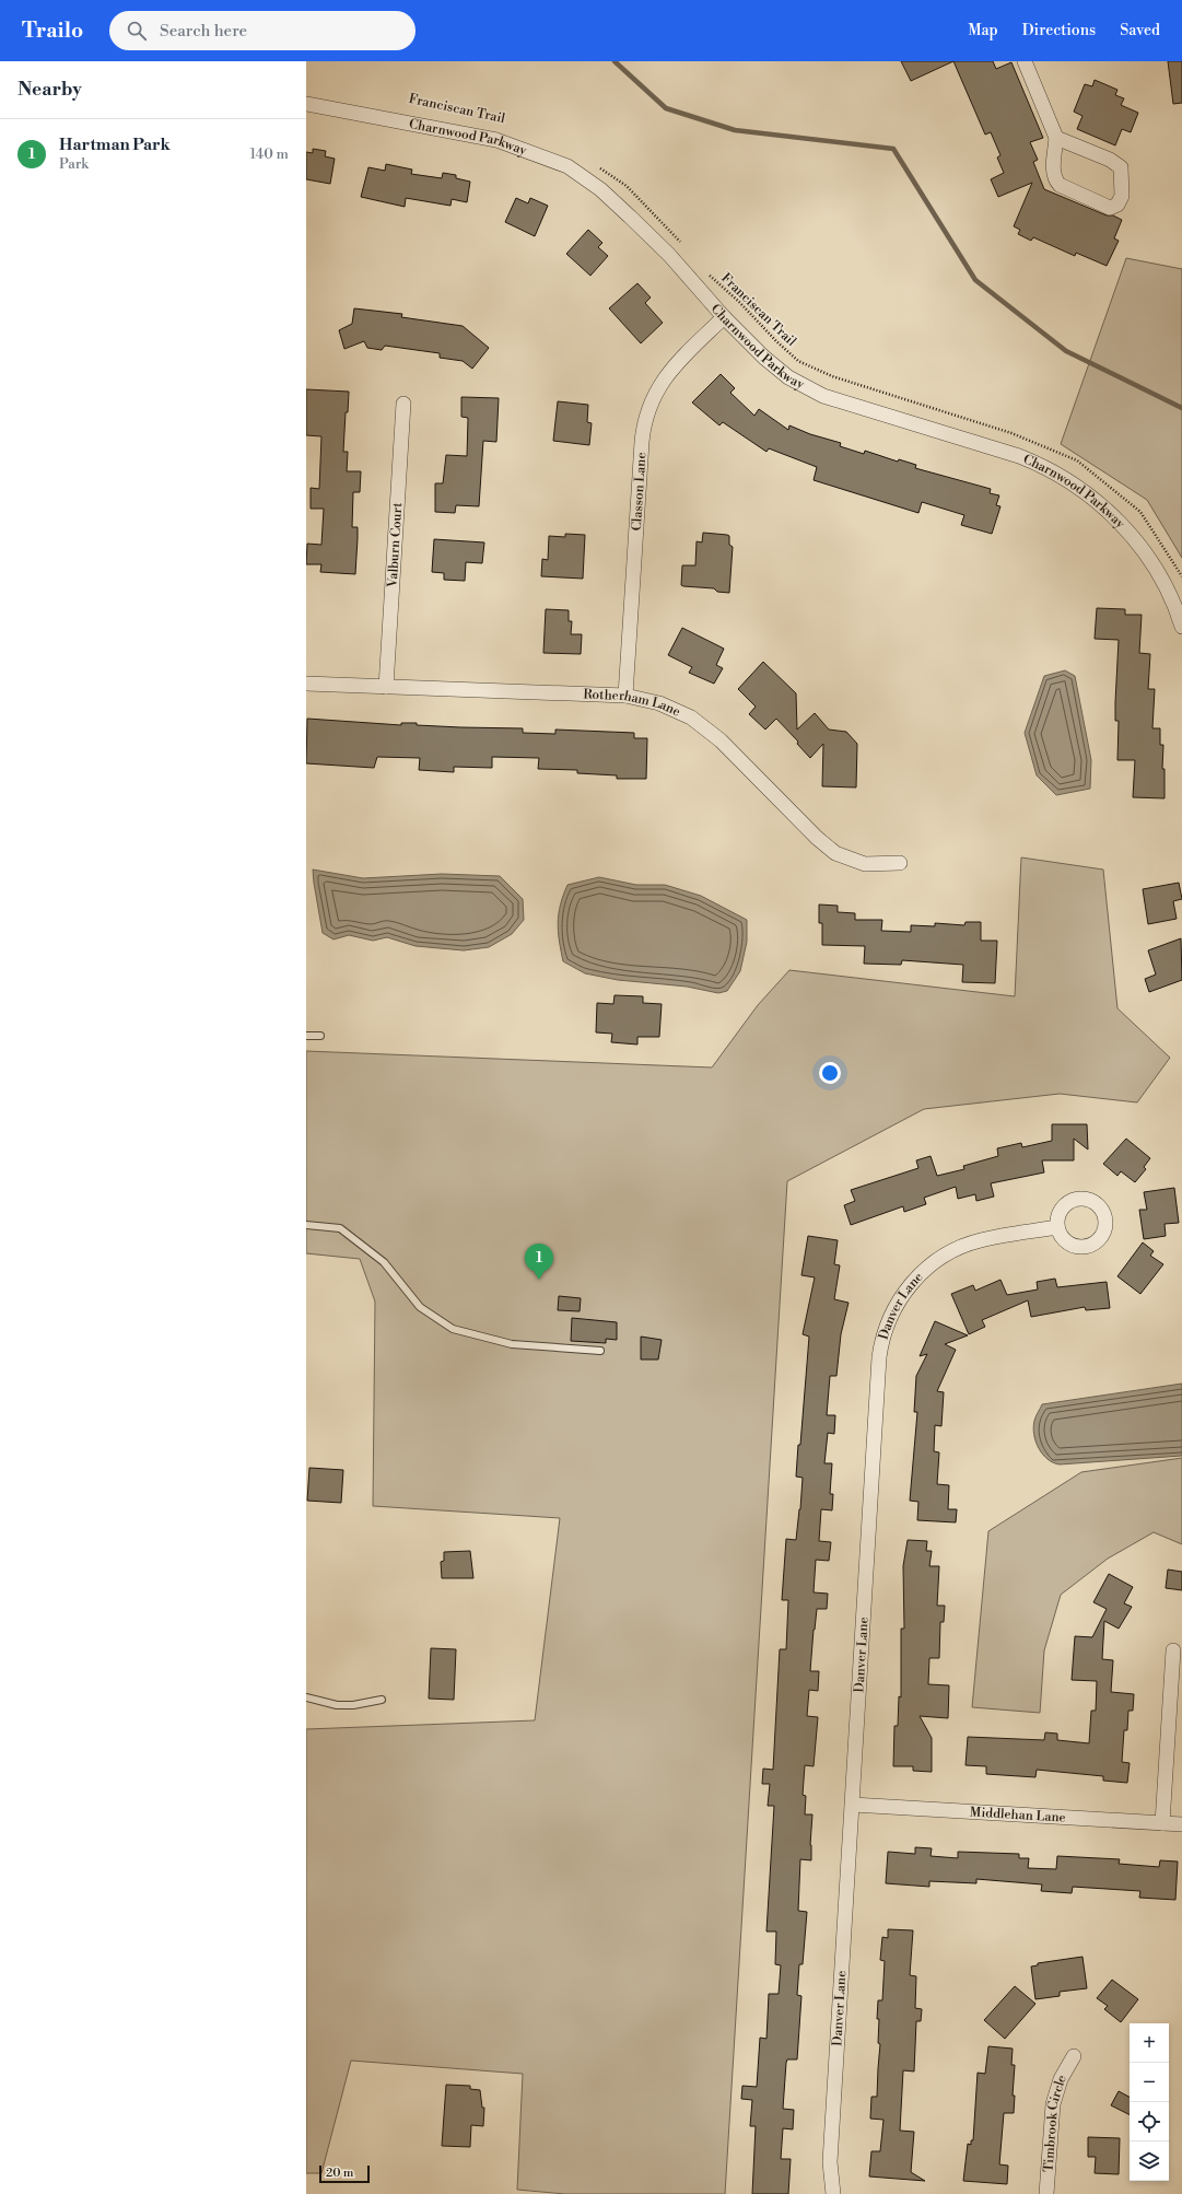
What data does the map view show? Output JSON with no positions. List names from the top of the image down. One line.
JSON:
{"streets":{"street":["Charnwood Parkway","Classon Lane","Valburn Court","Rotherham Lane","Danver Lane","Middlehan Lane","Timbrook Circle"],"path":["Franciscan Trail"]},"crossings":[["Charnwood Parkway","Classon Lane"],["Classon Lane","Rotherham Lane"],["Valburn Court","Rotherham Lane"],["Danver Lane","Middlehan Lane"]],"scale_bar":"20 m","page":{"header":"Trailo","search":"Search here","nav":["Map","Directions","Saved"],"heading":"Nearby","list":[{"mark":"1","name":"Hartman Park","note":"Park","value":"140 m"}],"pins":"1","map_buttons":["+","−"],"scale":"20 m"}}
